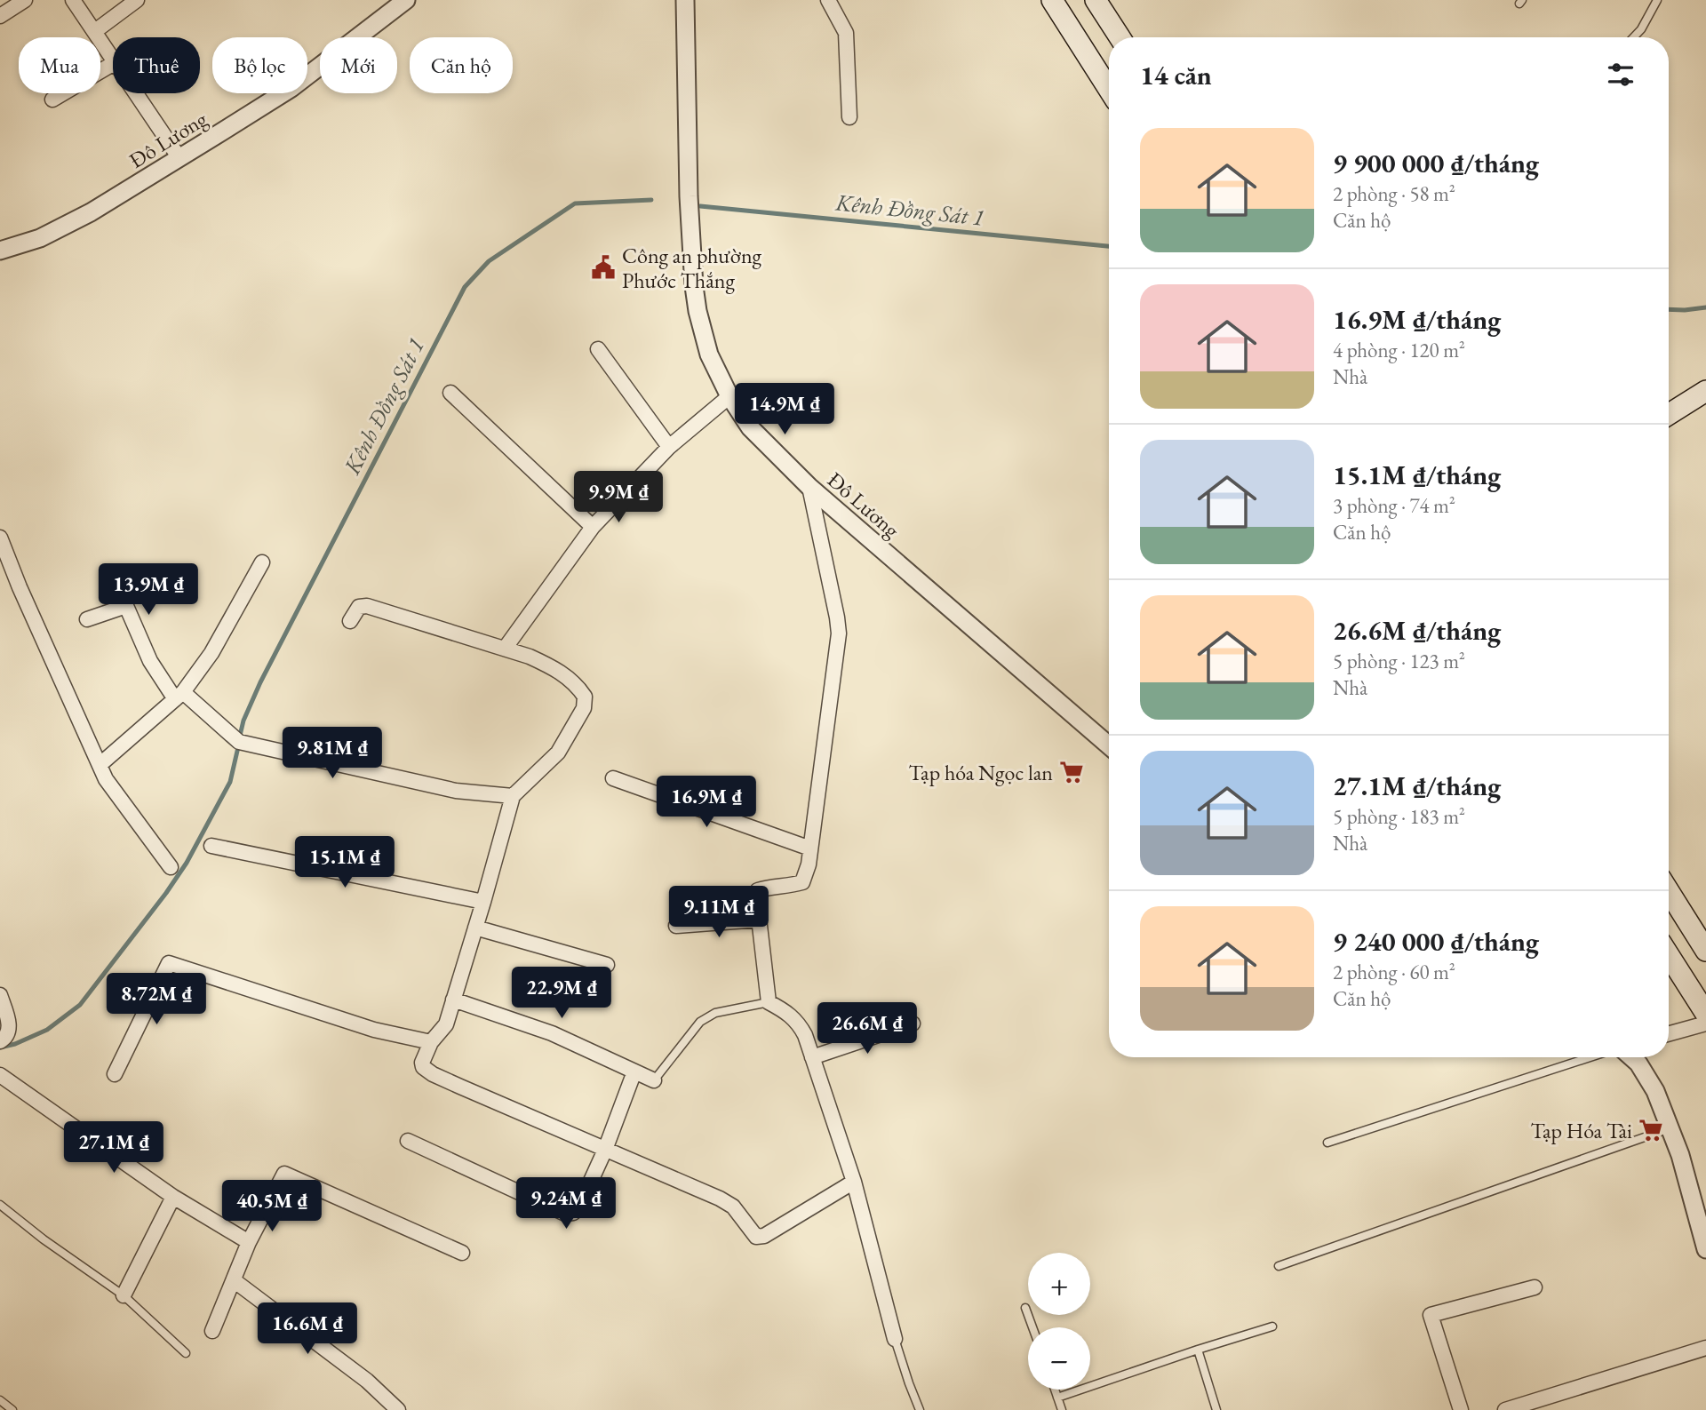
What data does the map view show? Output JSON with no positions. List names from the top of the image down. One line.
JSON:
{"streets":{"street":["Đô Lương"]},"water":["Kênh Đồng Sát 1"],"places":{"public building":["Công an phường Phước Thắng"],"supermarket":["Tạp hóa Ngọc lan","Tạp Hóa Tài"]},"page":{"chip":["Mua","Thuê","Bộ lọc","Mới","Căn hộ"],"heading":"14 căn","list":[{"name":"9 900 000 ₫/tháng","note":"2 phòng · 58 m² · Căn hộ"},{"name":"16.9M ₫/tháng","note":"4 phòng · 120 m² · Nhà"},{"name":"15.1M ₫/tháng","note":"3 phòng · 74 m² · Căn hộ"},{"name":"26.6M ₫/tháng","note":"5 phòng · 123 m² · Nhà"},{"name":"27.1M ₫/tháng","note":"5 phòng · 183 m² · Nhà"},{"name":"9 240 000 ₫/tháng","note":"2 phòng · 60 m² · Căn hộ"}],"price":["14.9M ₫","9.9M ₫","13.9M ₫","9.81M ₫","16.9M ₫","15.1M ₫","9.11M ₫","22.9M ₫","8.72M ₫","26.6M ₫","27.1M ₫","9.24M ₫","40.5M ₫","16.6M ₫"],"map_buttons":["+","−"]}}
